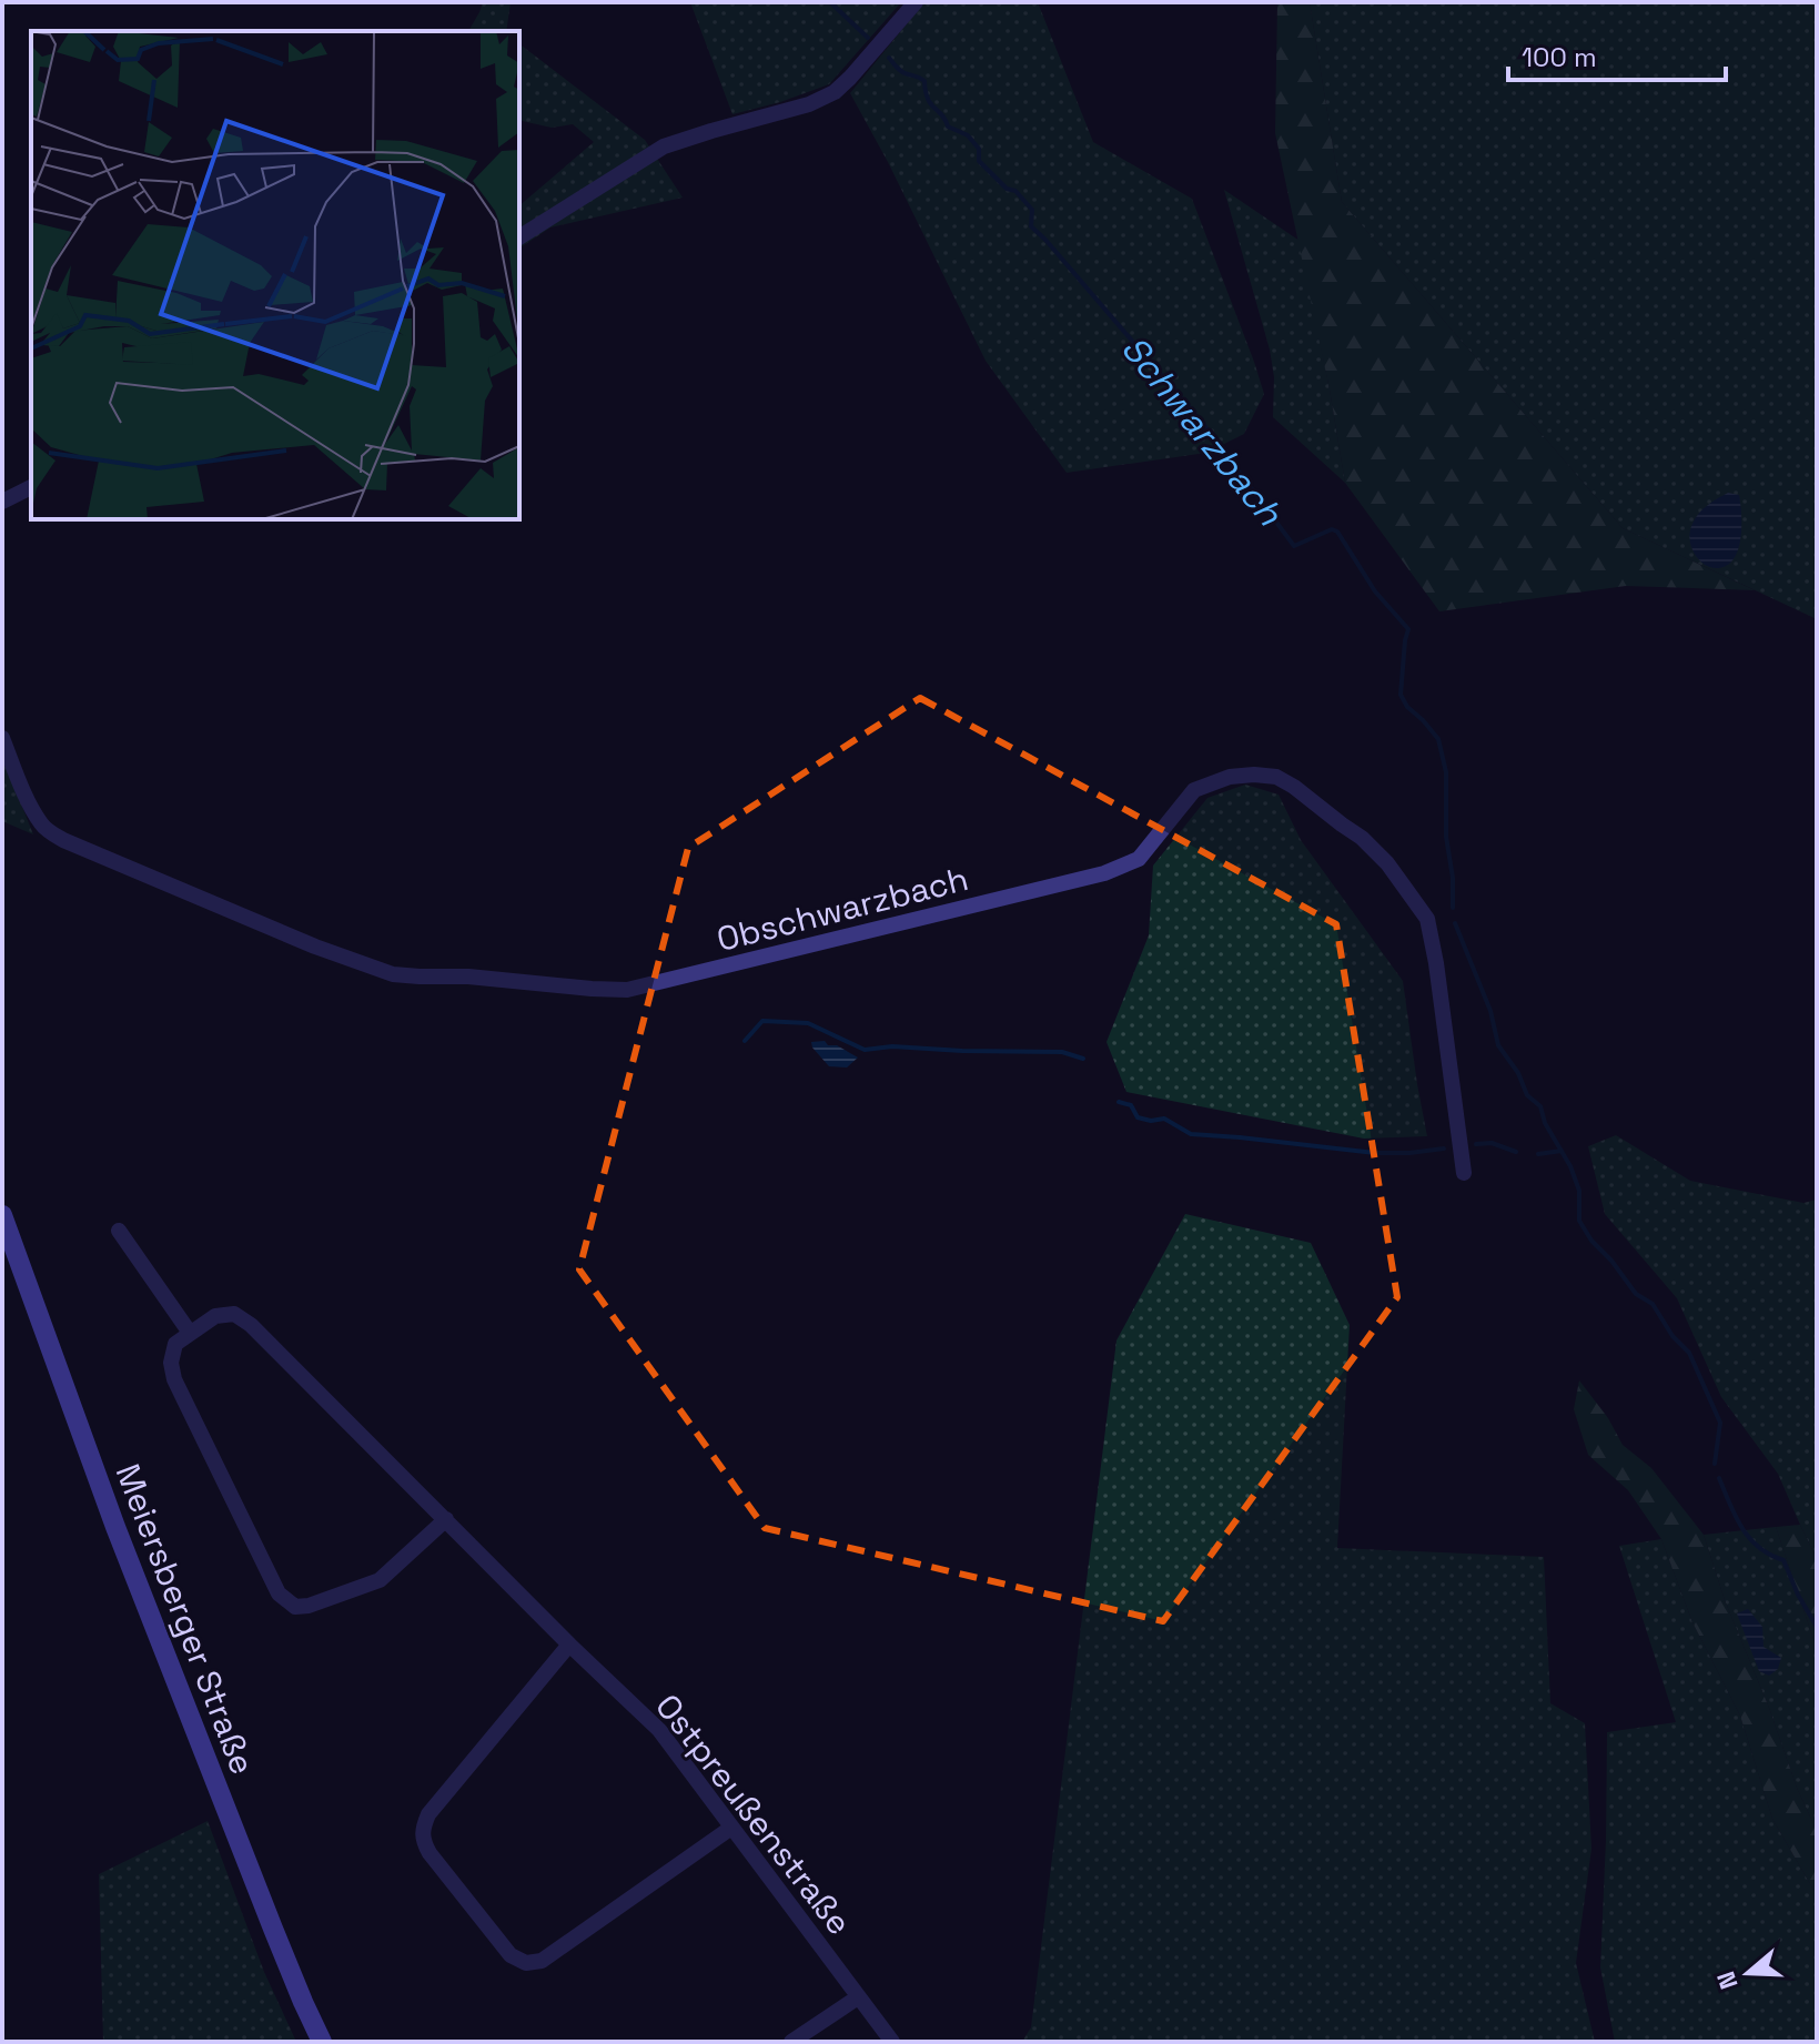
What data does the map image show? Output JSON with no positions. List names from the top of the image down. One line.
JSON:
{"streets":{"main road":["Meiersberger Straße"],"street":["Obschwarzbach","Ostpreußenstraße"]},"water":["Schwarzbach"],"scale_bar":"100 m","north":"left"}
